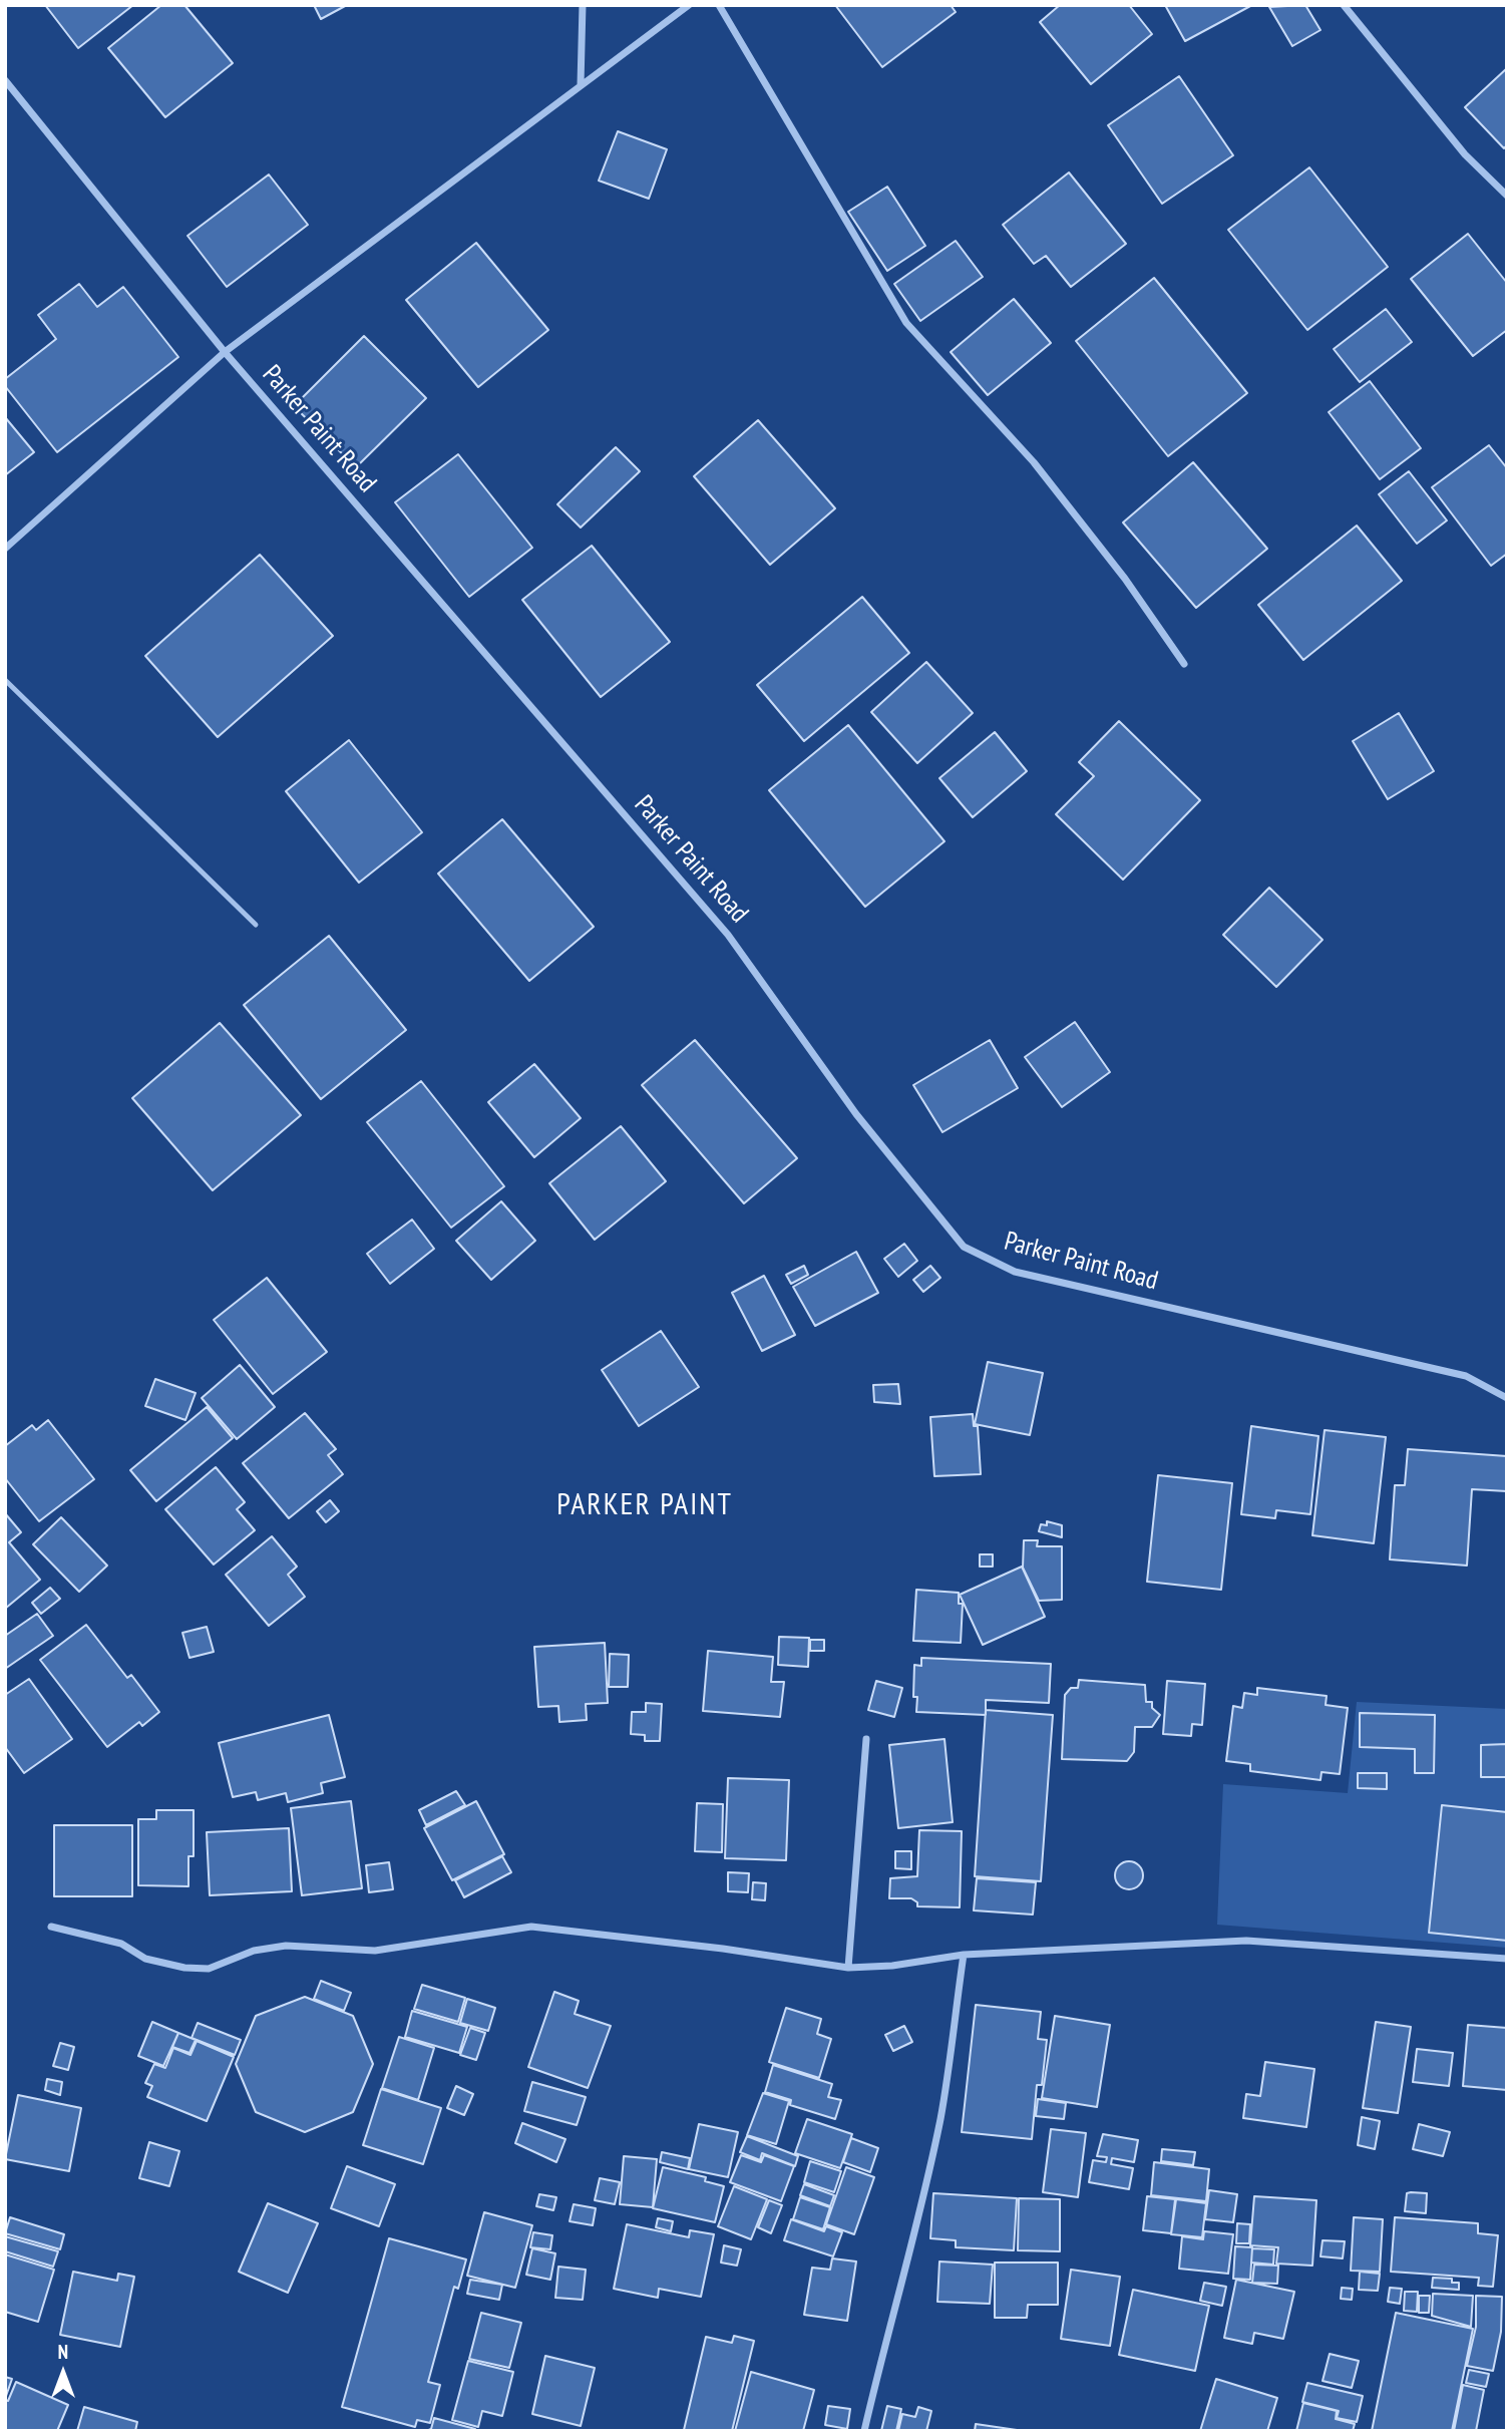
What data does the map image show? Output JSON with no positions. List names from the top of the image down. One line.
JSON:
{"streets":{"street":["Parker Paint Road"]},"districts":["PARKER PAINT"],"north":"top"}
